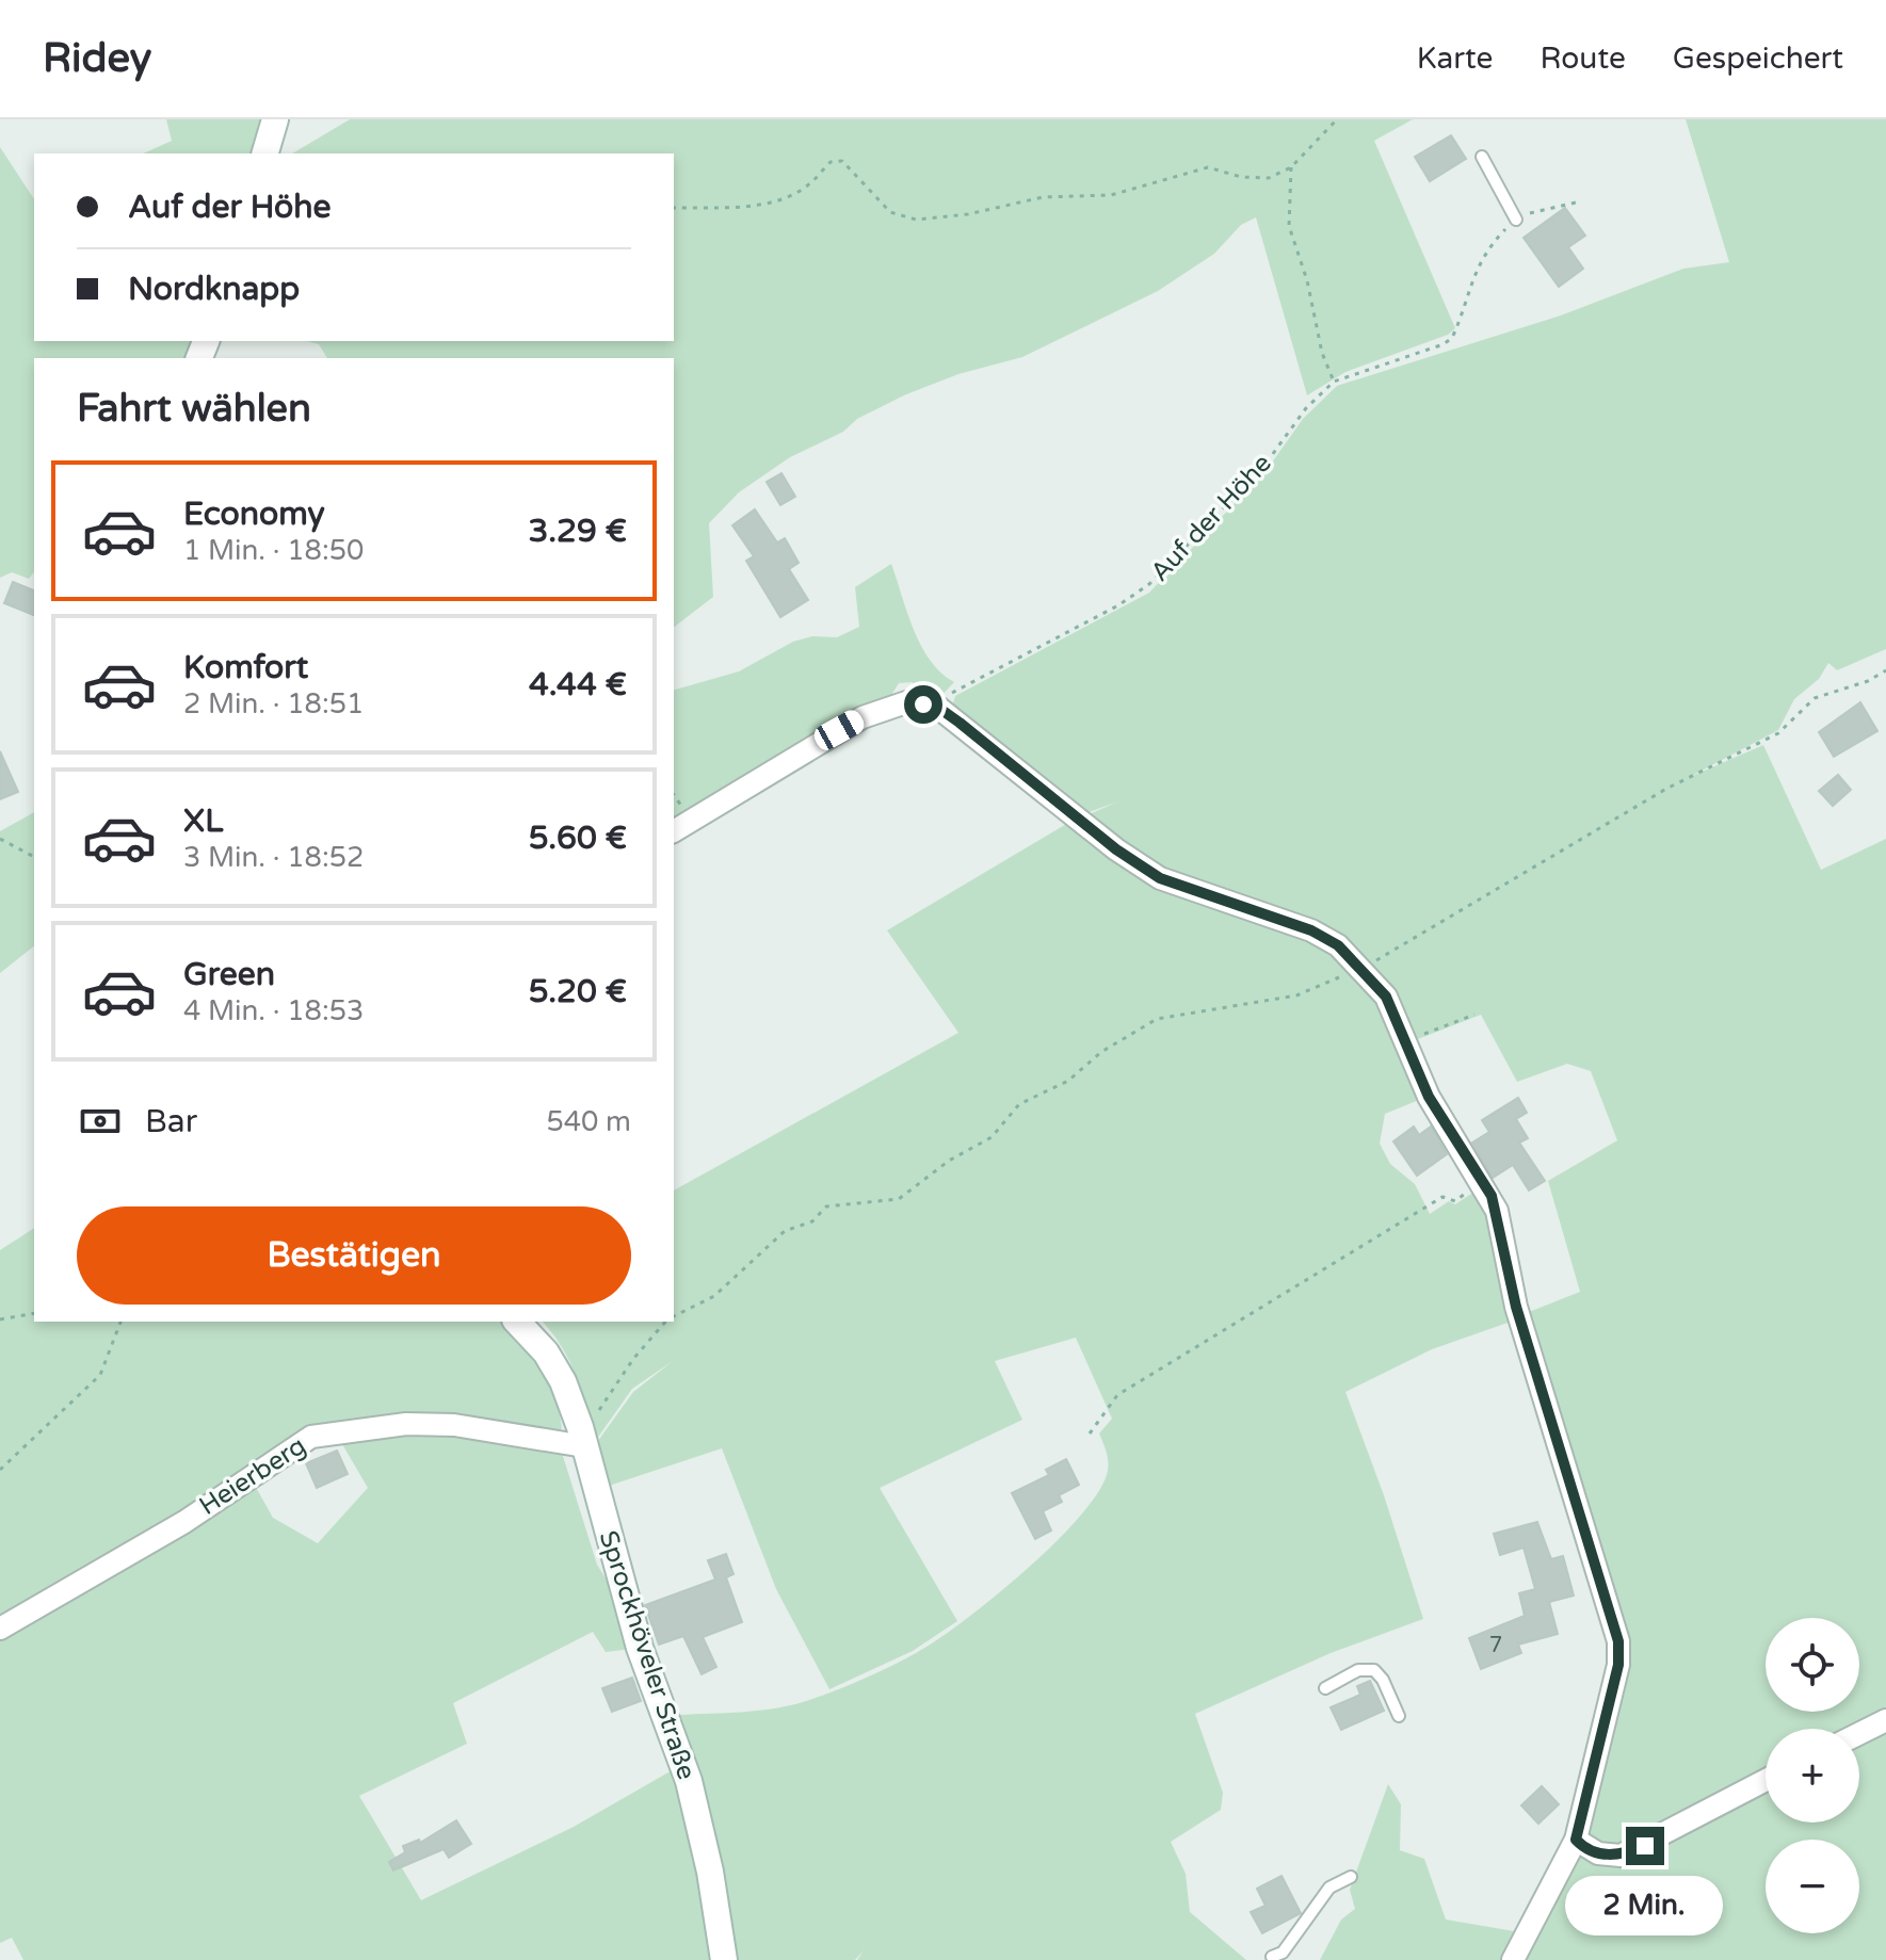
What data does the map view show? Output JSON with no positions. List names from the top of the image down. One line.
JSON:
{"streets":{"street":["Heierberg","Sprockhöveler Straße"],"path":["Auf der Höhe"]},"crossings":[["Heierberg","Sprockhöveler Straße"]],"house_numbers":["7"],"page":{"header":"Ridey","nav":["Karte","Route","Gespeichert"],"banner":["Auf der Höhe","Nordknapp"],"heading":"Fahrt wählen","list":[{"name":"Economy","note":"1 Min. · 18:50","value":"3.29 €"},{"name":"Komfort","note":"2 Min. · 18:51","value":"4.44 €"},{"name":"XL","note":"3 Min. · 18:52","value":"5.60 €"},{"name":"Green","note":"4 Min. · 18:53","value":"5.20 €"}],"pay":["Bar","540 m"],"buttons":"Bestätigen","map_buttons":["+","−"],"bubble":"2 Min."}}
